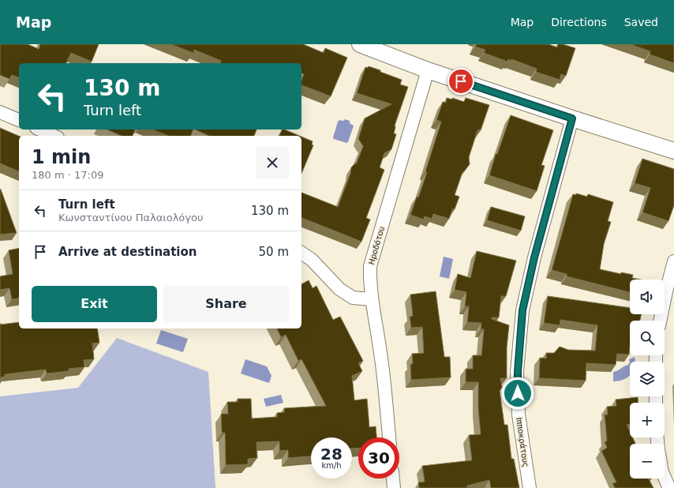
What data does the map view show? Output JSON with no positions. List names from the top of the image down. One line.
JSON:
{"streets":{"street":["Ηροδότου","Ιπποκράτους"]},"page":{"header":"Map","nav":["Map","Directions","Saved"],"turn":["130 m","Turn left"],"heading":["1 min","180 m · 17:09"],"list":[{"name":"Turn left","note":"Κωνσταντίνου Παλαιολόγου","value":"130 m"},{"name":"Arrive at destination","value":"50 m"}],"map_buttons":["+","−"],"buttons":["Exit","Share"],"speed":"28 km/h","limit":"30"}}
